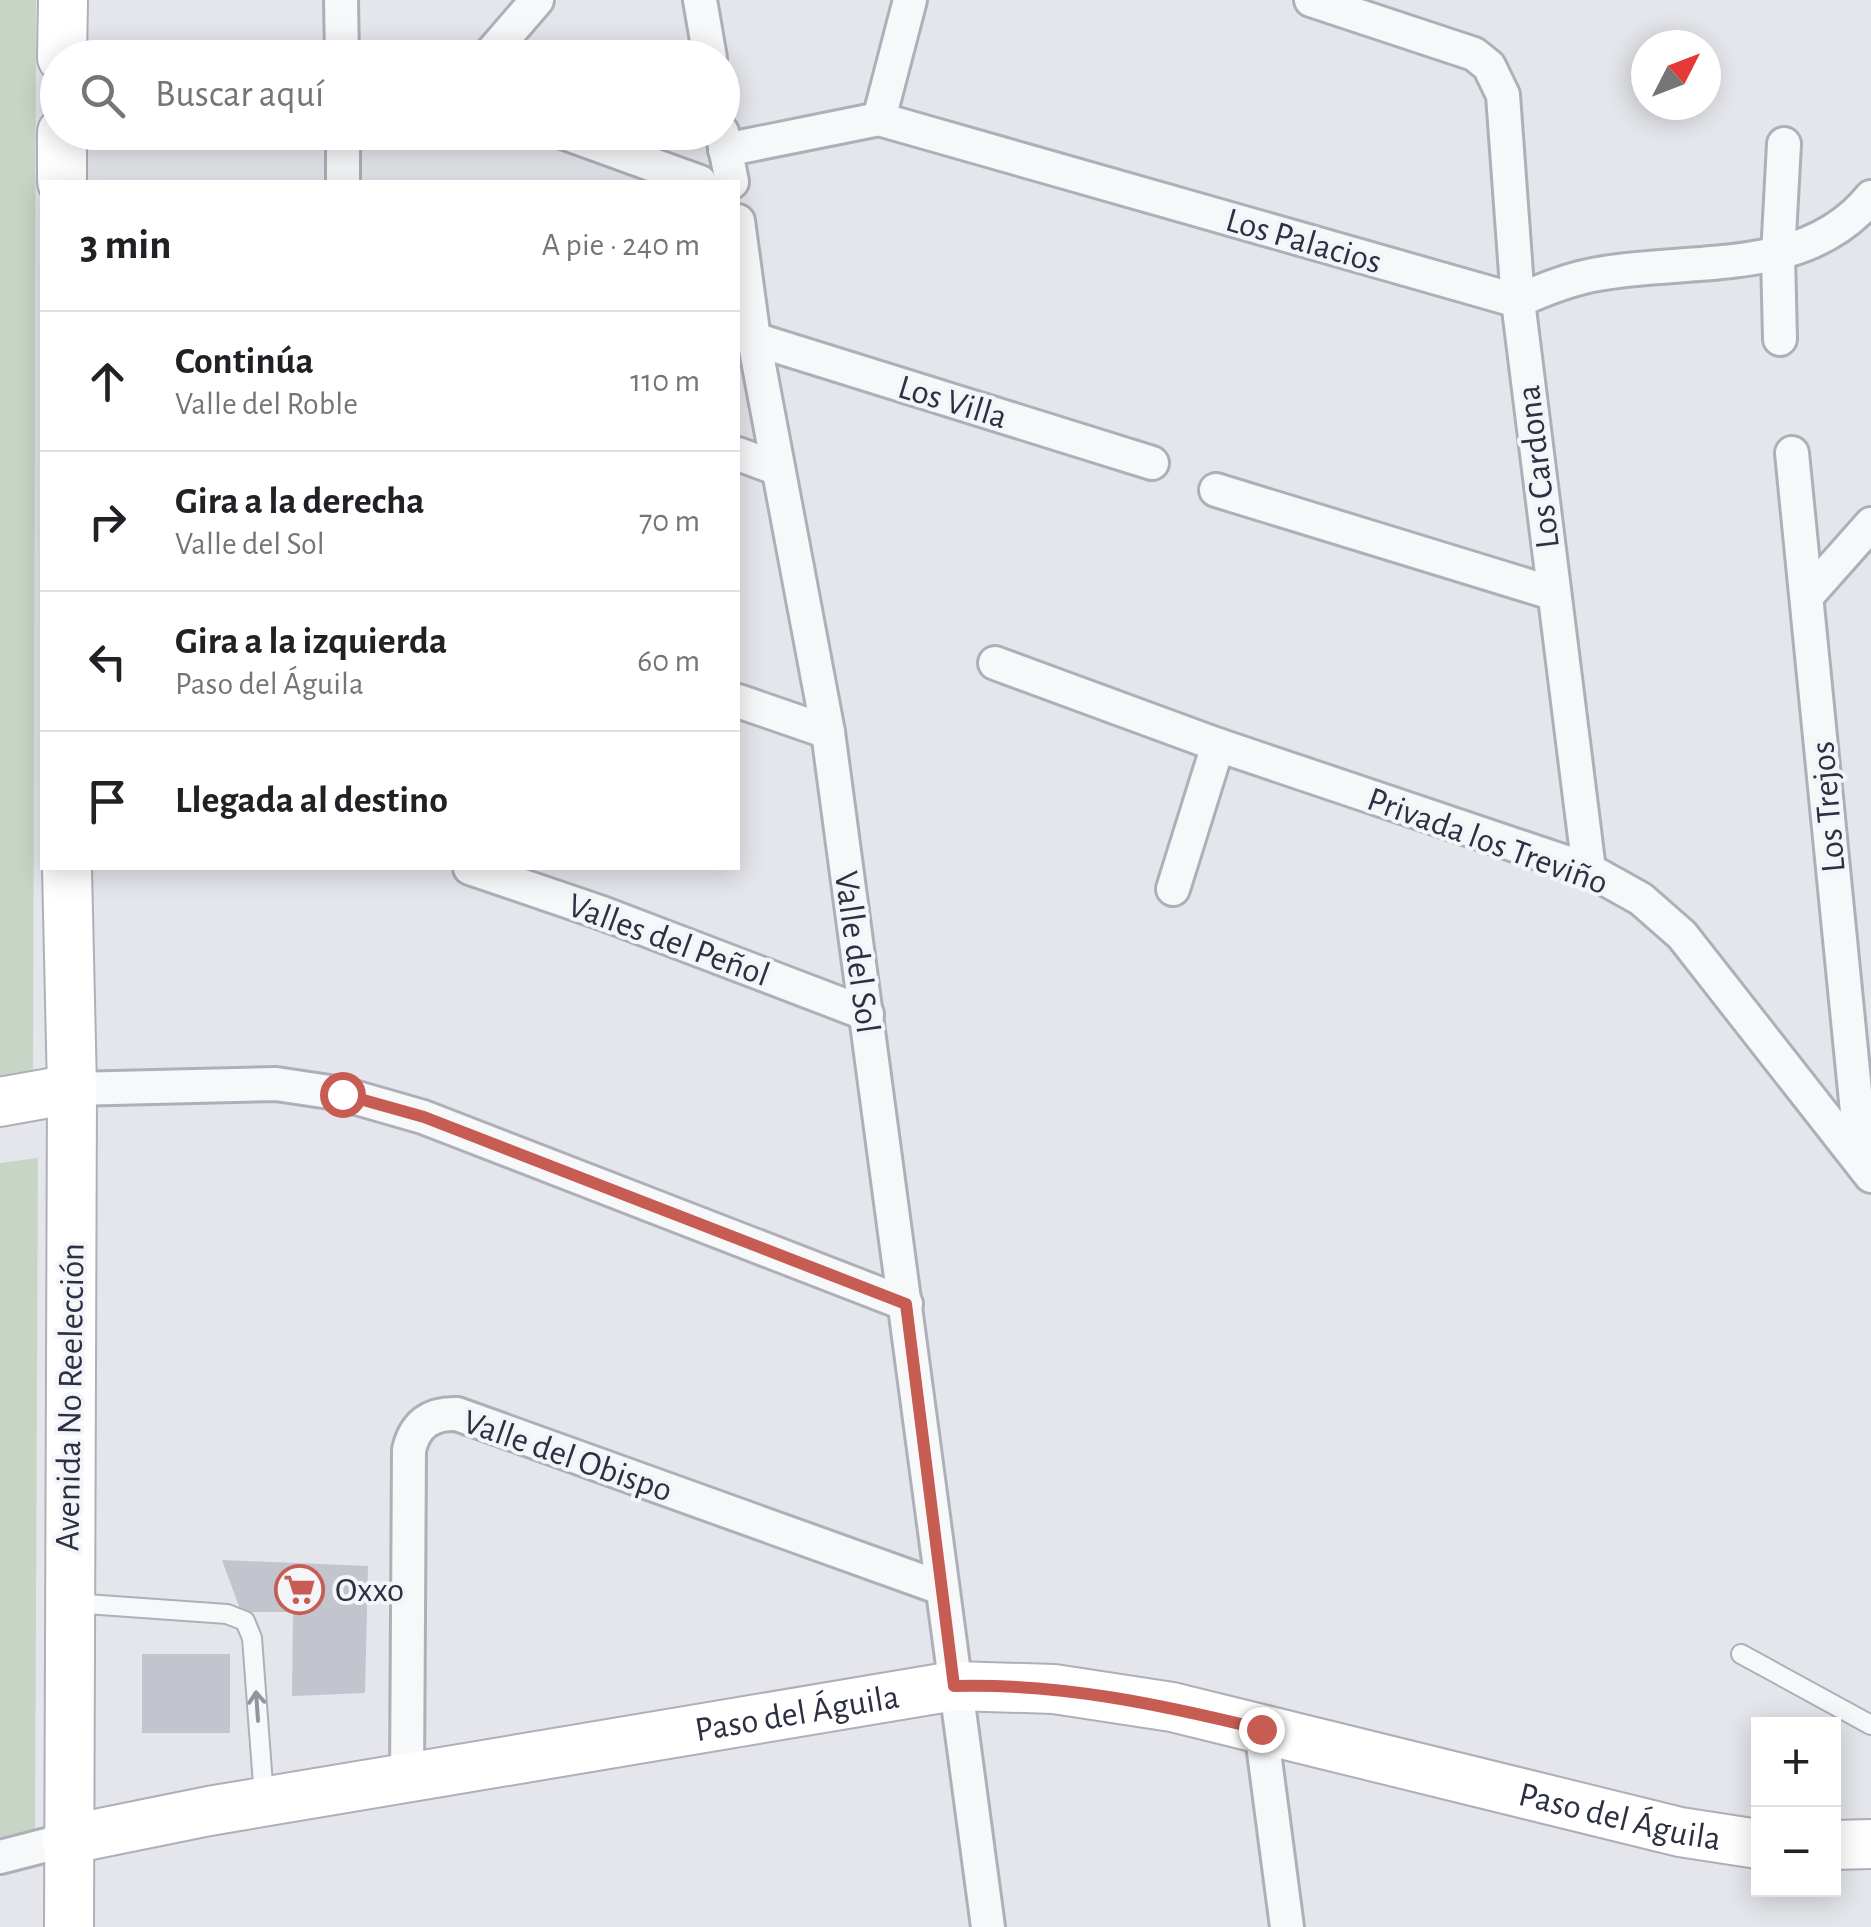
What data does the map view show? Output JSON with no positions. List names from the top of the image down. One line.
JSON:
{"streets":{"street":["Los Palacios","Los Villa","Los Cardona","Los Trejos","Privada los Treviño","Valles del Peñol","Valle del Sol","Avenida No Reelección","Valle del Obispo","Paso del Águila"]},"crossings":[["Los Palacios","Los Cardona"],["Los Villa","Valle del Sol"],["Los Cardona","Privada los Treviño"],["Los Trejos","Privada los Treviño"],["Valles del Peñol","Valle del Sol"],["Valle del Sol","Valle del Obispo"],["Valle del Sol","Paso del Águila"],["Avenida No Reelección","Paso del Águila"],["Valle del Obispo","Paso del Águila"]],"places":{"supermarket":["Oxxo"]},"north":"top right","page":{"search":"Buscar aquí","heading":["3 min","A pie · 240 m"],"list":[["Continúa","Valle del Roble","110 m"],["Gira a la derecha","Valle del Sol","70 m"],["Gira a la izquierda","Paso del Águila","60 m"],"Llegada al destino"],"map_buttons":["+","−"]}}
